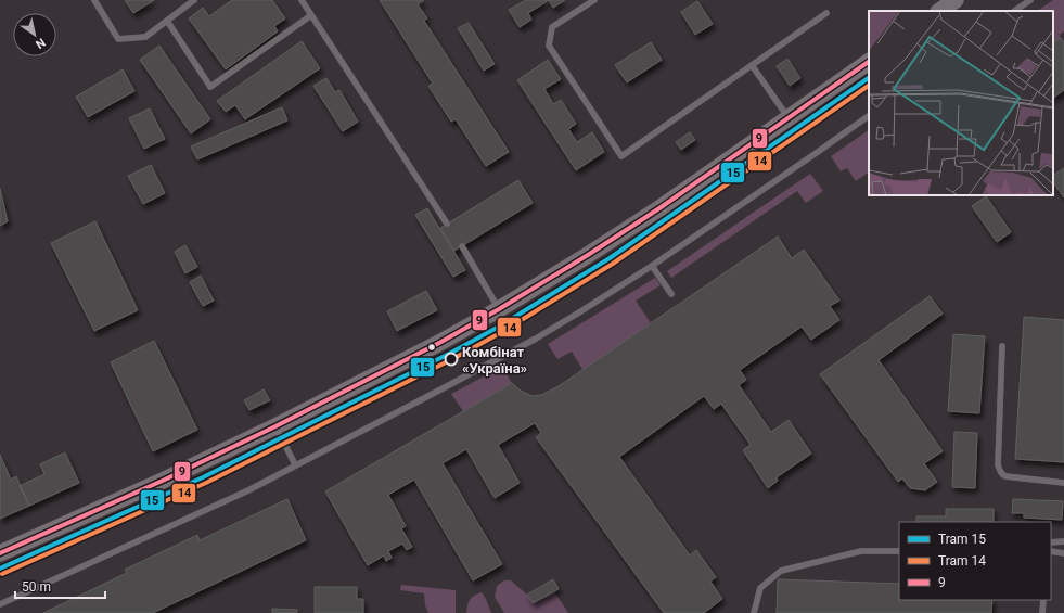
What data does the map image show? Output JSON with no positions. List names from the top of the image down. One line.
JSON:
{"places":["Комбінат «Україна»"],"lines":["transit line 9","tram line 15","tram line 14"],"legend":["Tram 15","Tram 14","9"],"scale_bar":"50 m","north":"bottom right"}
